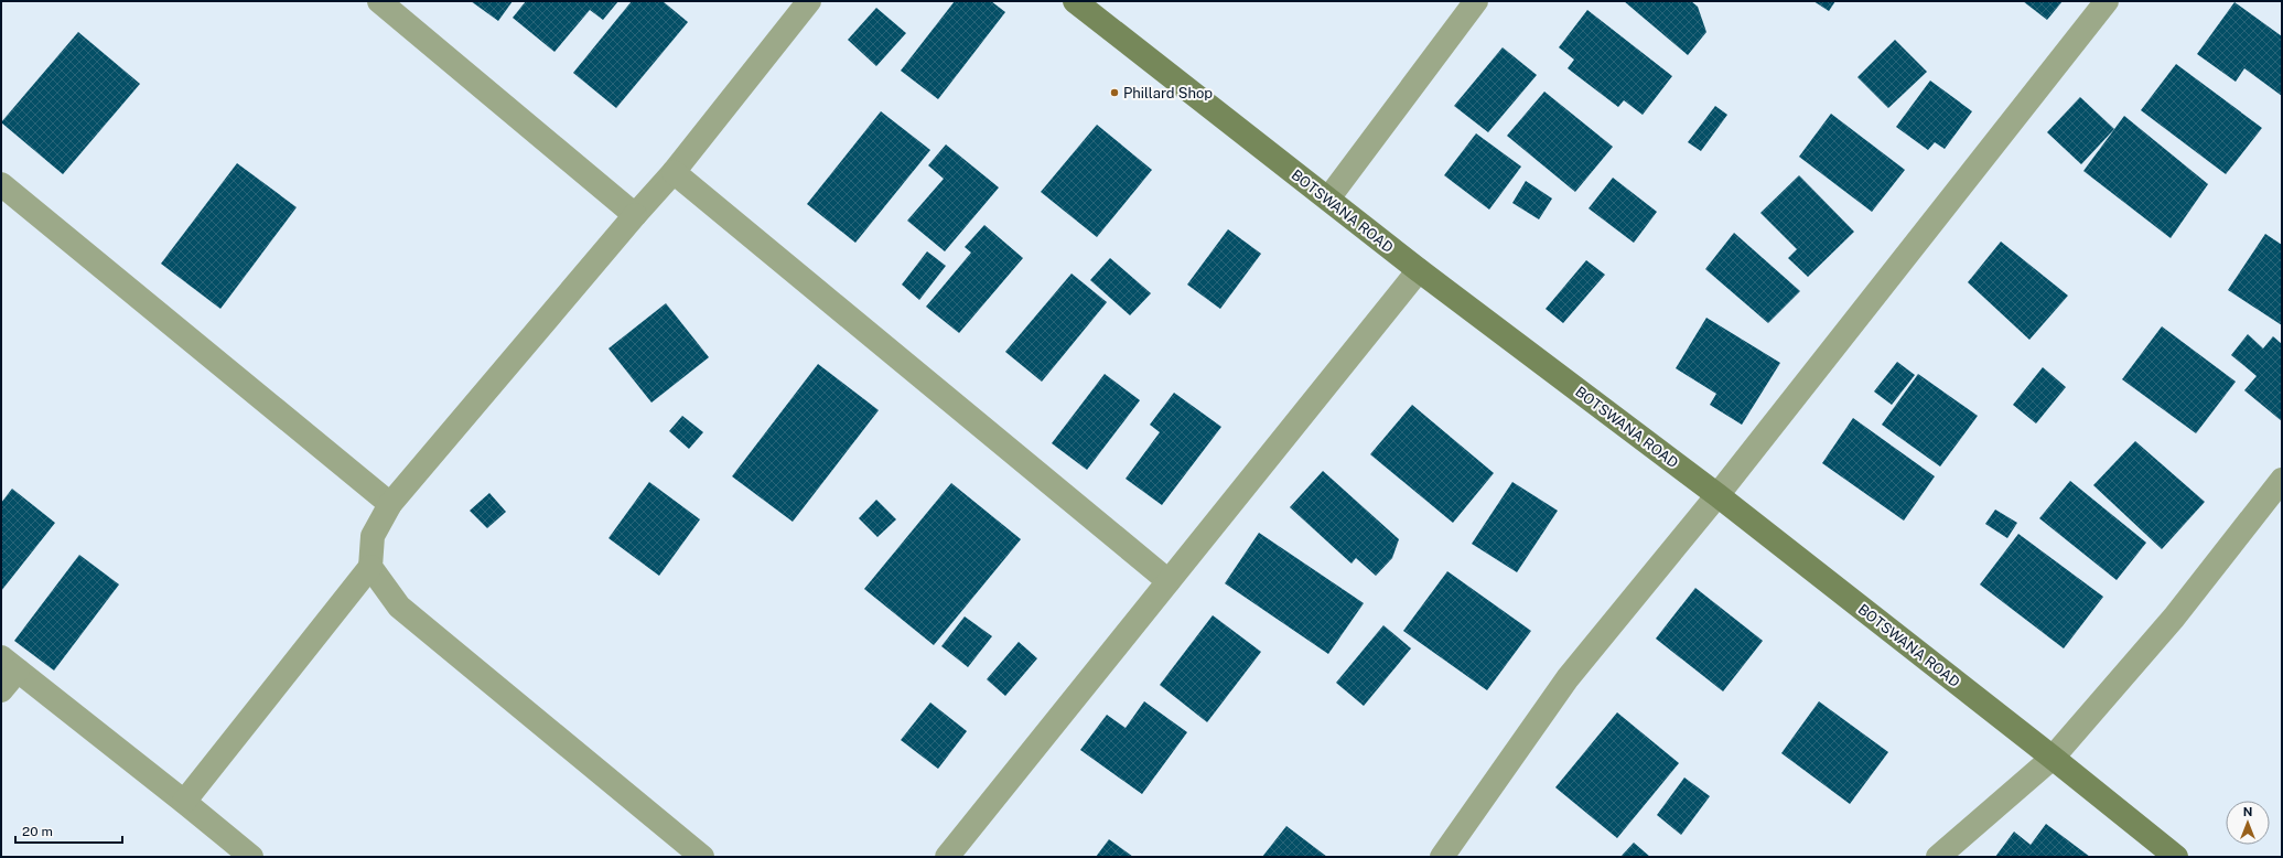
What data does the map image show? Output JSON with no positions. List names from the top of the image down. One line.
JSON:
{"streets":{"street":["BOTSWANA ROAD"]},"places":["Phillard Shop"],"scale_bar":"20 m","north":"top"}
